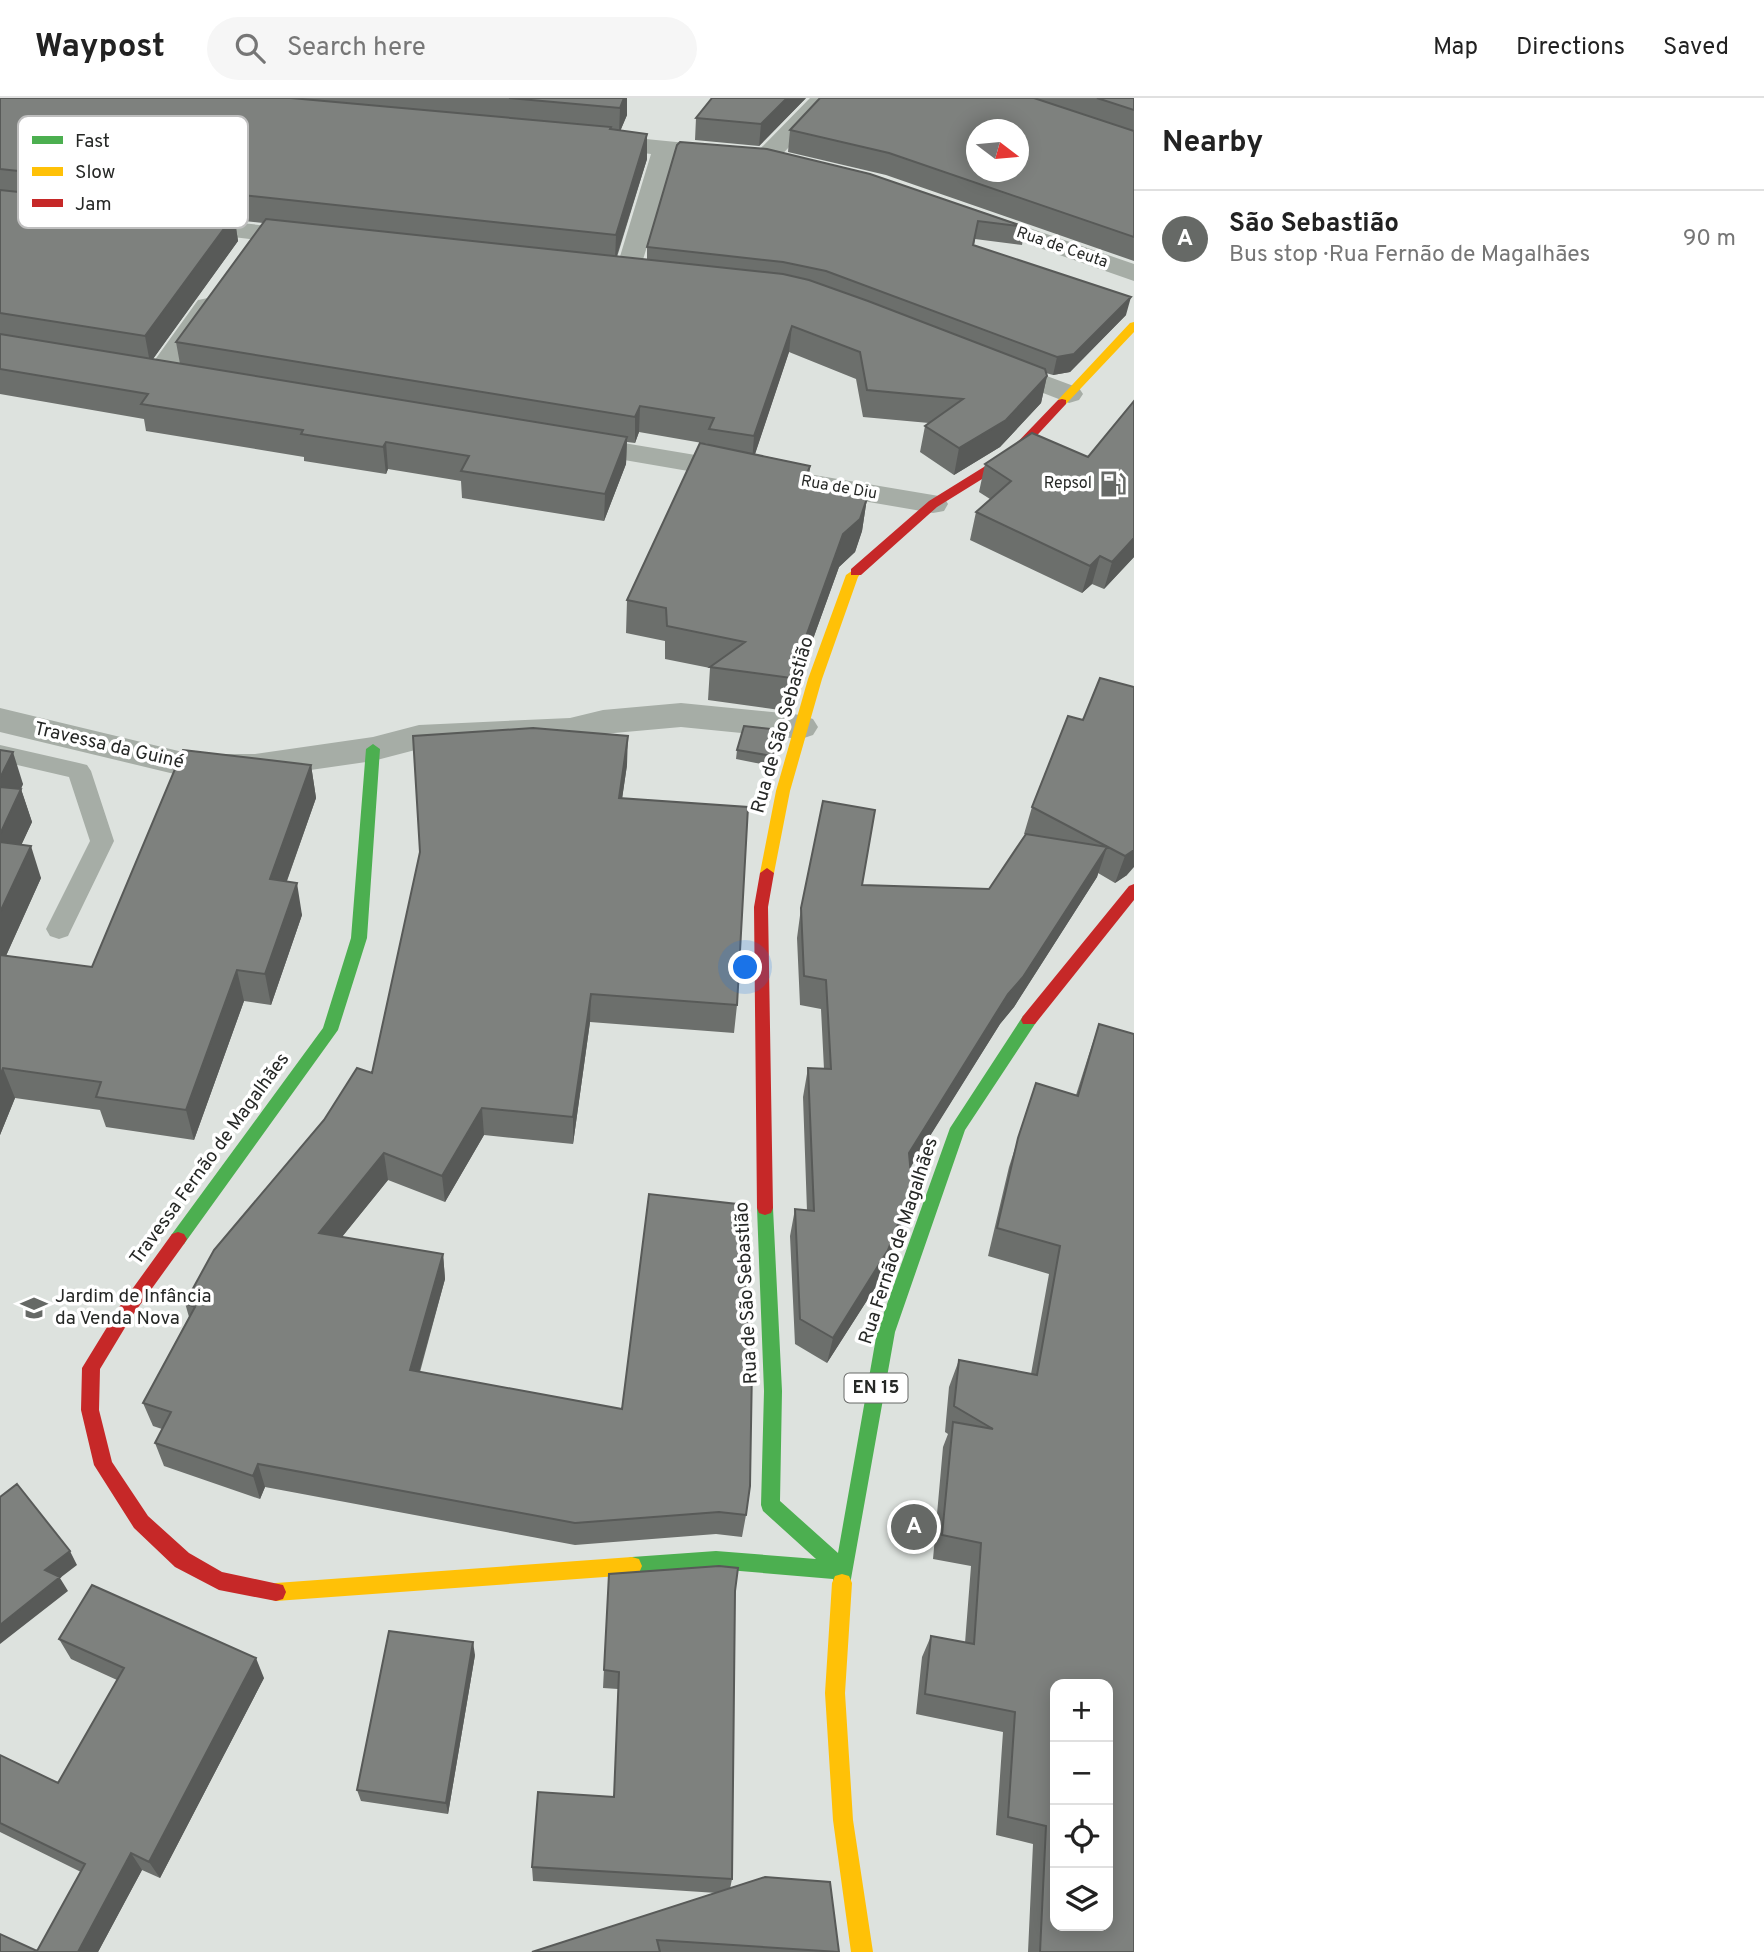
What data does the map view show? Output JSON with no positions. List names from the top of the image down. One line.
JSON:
{"streets":{"street":["Rua de Ceuta","Rua de Diu","Rua de São Sebastião","Travessa da Guiné","Travessa Fernão de Magalhães","Rua Fernão de Magalhães","EN 15"]},"crossings":[["Rua de Diu","Rua de São Sebastião"],["Rua de São Sebastião","Travessa da Guiné"],["Rua de São Sebastião","Travessa Fernão de Magalhães"],["Rua de São Sebastião","Rua Fernão de Magalhães"],["Travessa da Guiné","Travessa Fernão de Magalhães"],["Travessa Fernão de Magalhães","Rua Fernão de Magalhães"]],"places":{"fuel station":["Repsol"],"school or university":["Jardim de Infância da Venda Nova"]},"legend":["Fast","Slow","Jam"],"north":"right","page":{"header":"Waypost","search":"Search here","nav":["Map","Directions","Saved"],"heading":"Nearby","list":[{"mark":"A","name":"São Sebastião","note":"Bus stop · Rua Fernão de Magalhães","value":"90 m"}],"pins":"A","map_buttons":["+","−"]}}
